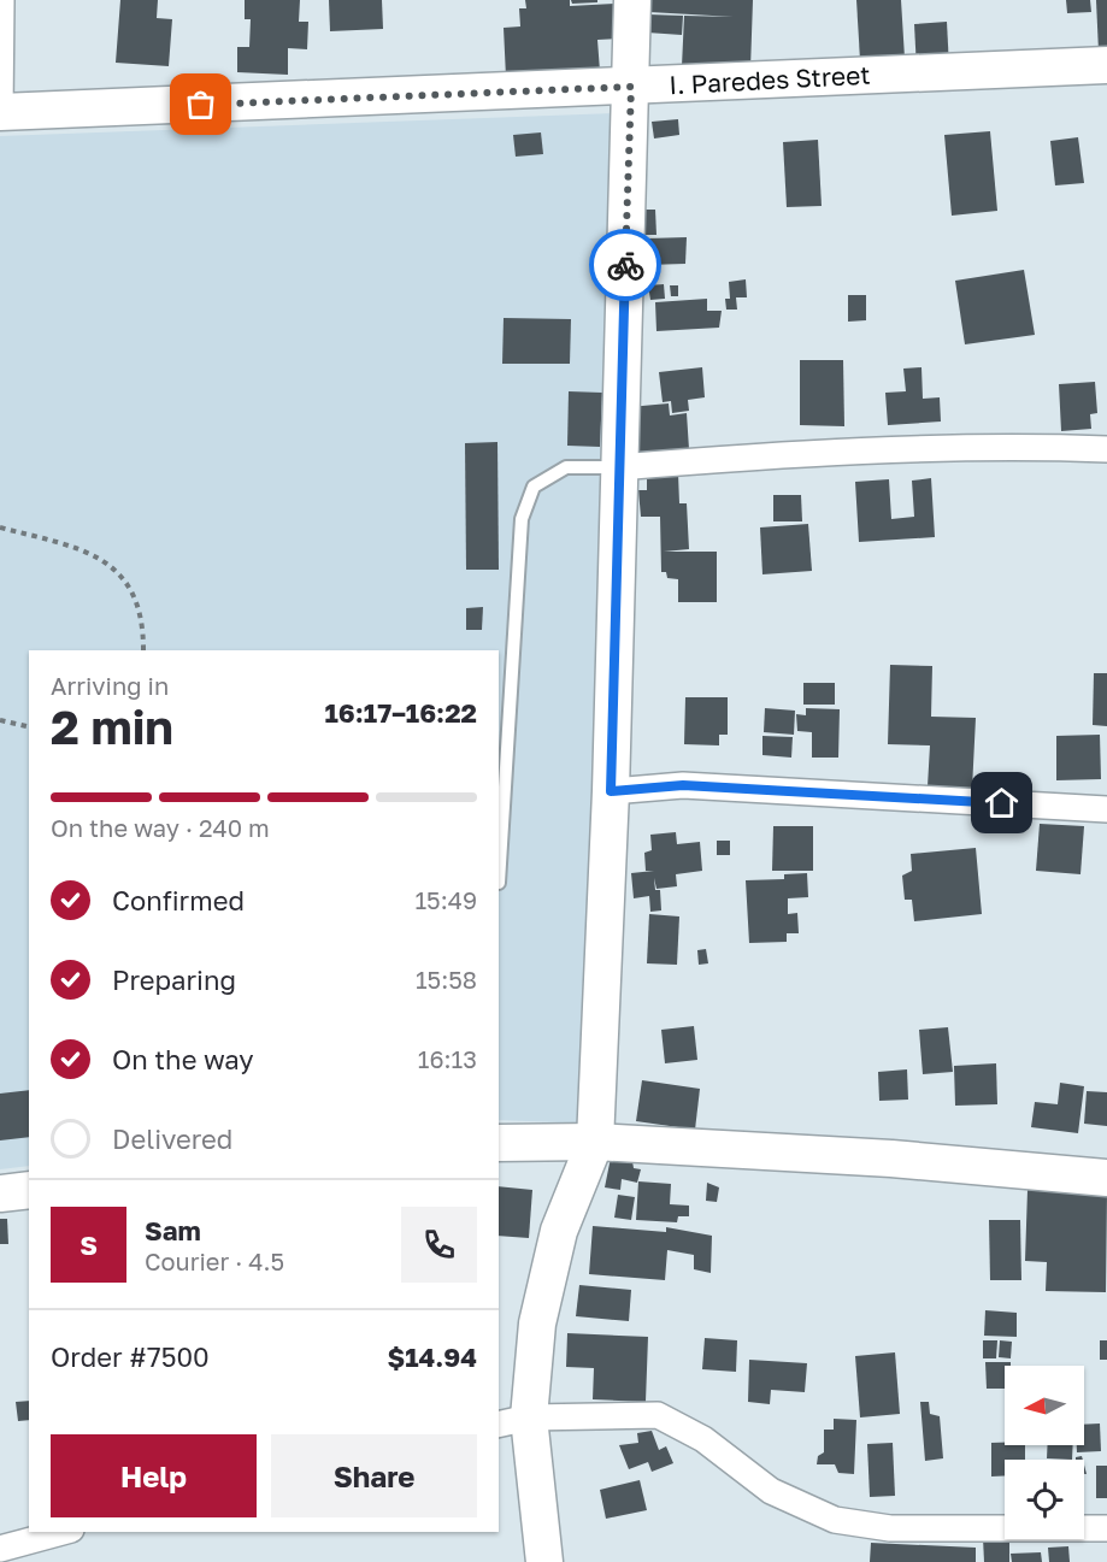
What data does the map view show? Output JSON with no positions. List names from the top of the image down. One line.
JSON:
{"streets":{"street":["I. Paredes Street"]},"north":"left","page":{"heading":["2 min","Arriving in","16:17–16:22"],"panel":["Sam","Courier · 4.5","Order #7500","$14.94"],"bar":"On the way · 240 m","list":[["Confirmed","15:49"],["Preparing","15:58"],["On the way","16:13"],"Delivered"],"round":"S","buttons":["Help","Share"]}}
